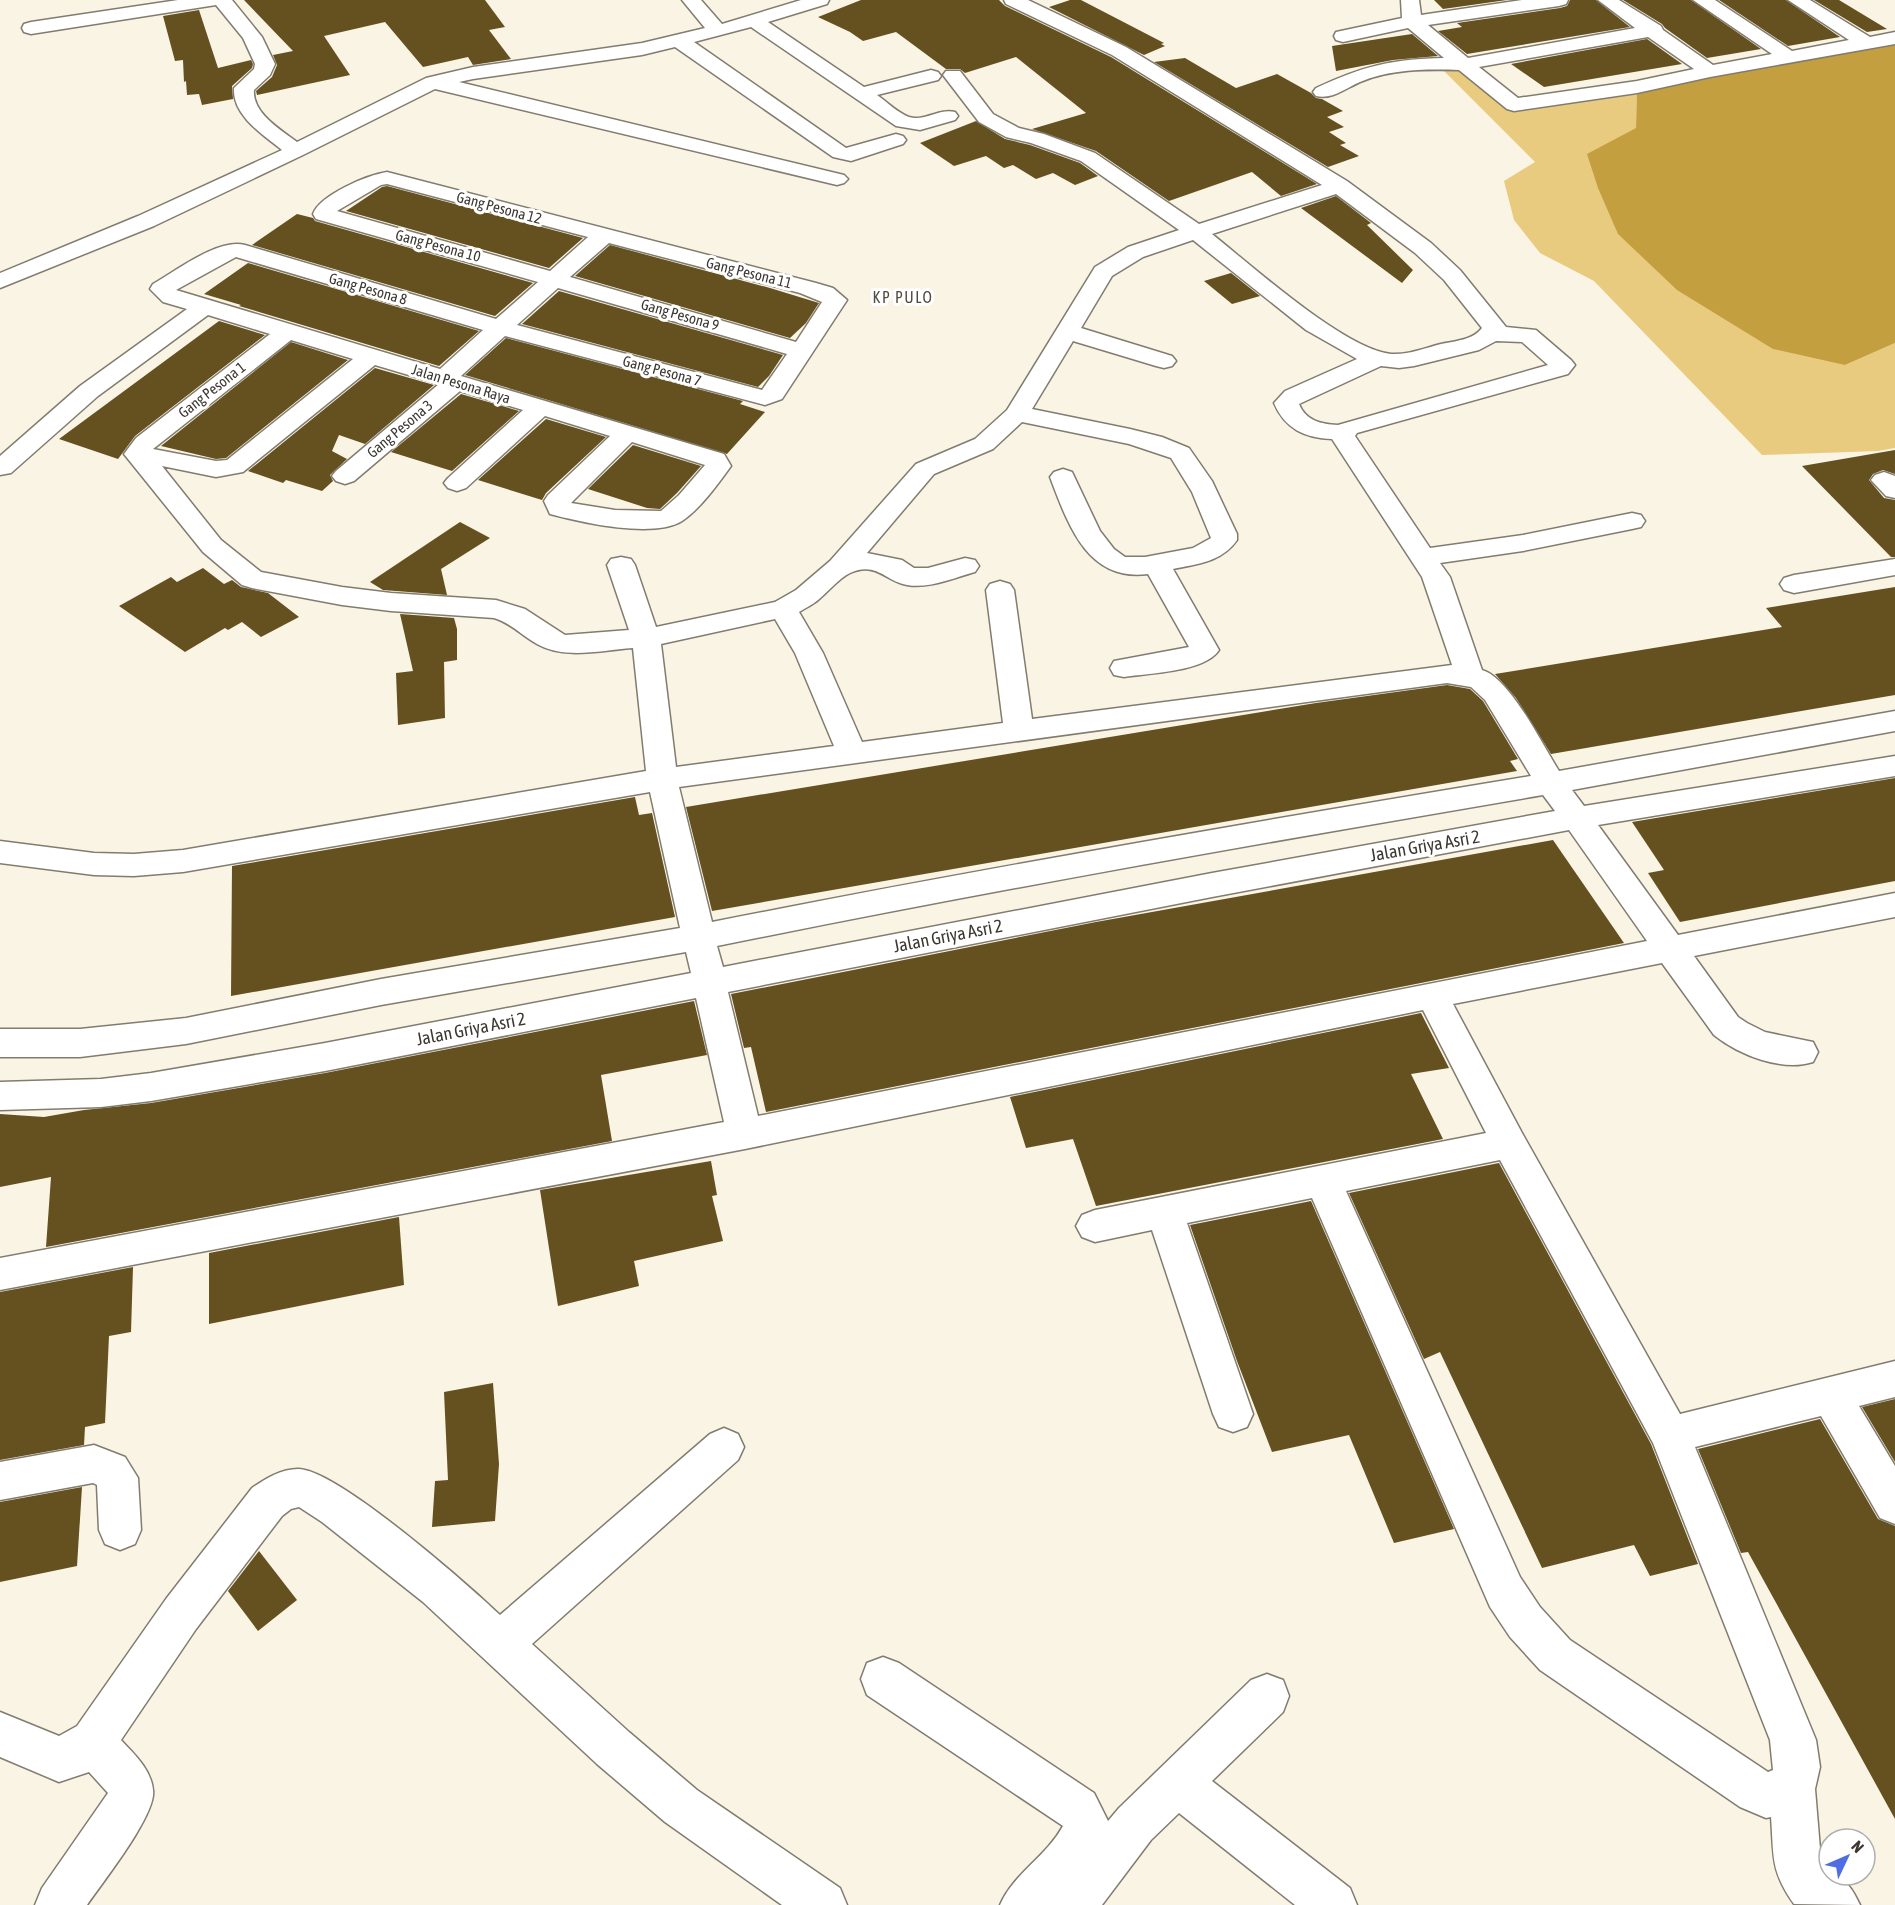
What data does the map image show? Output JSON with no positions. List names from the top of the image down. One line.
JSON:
{"streets":{"street":["Gang Pesona 12","Gang Pesona 10","Gang Pesona 11","Gang Pesona 8","Gang Pesona 9","Gang Pesona 7","Jalan Pesona Raya","Gang Pesona 1","Gang Pesona 3","Jalan Griya Asri 2"]},"crossings":[["Gang Pesona 12","Gang Pesona 10"],["Gang Pesona 12","Gang Pesona 11"],["Gang Pesona 12","Gang Pesona 3"],["Gang Pesona 10","Gang Pesona 9"],["Gang Pesona 10","Gang Pesona 3"],["Gang Pesona 11","Gang Pesona 9"],["Gang Pesona 11","Gang Pesona 7"],["Gang Pesona 11","Gang Pesona 3"],["Gang Pesona 8","Gang Pesona 7"],["Gang Pesona 8","Jalan Pesona Raya"],["Gang Pesona 8","Gang Pesona 3"],["Gang Pesona 9","Gang Pesona 7"],["Gang Pesona 9","Gang Pesona 3"],["Gang Pesona 7","Gang Pesona 3"],["Jalan Pesona Raya","Gang Pesona 1"],["Jalan Pesona Raya","Gang Pesona 3"]],"districts":["KP PULO"],"north":"top right"}
